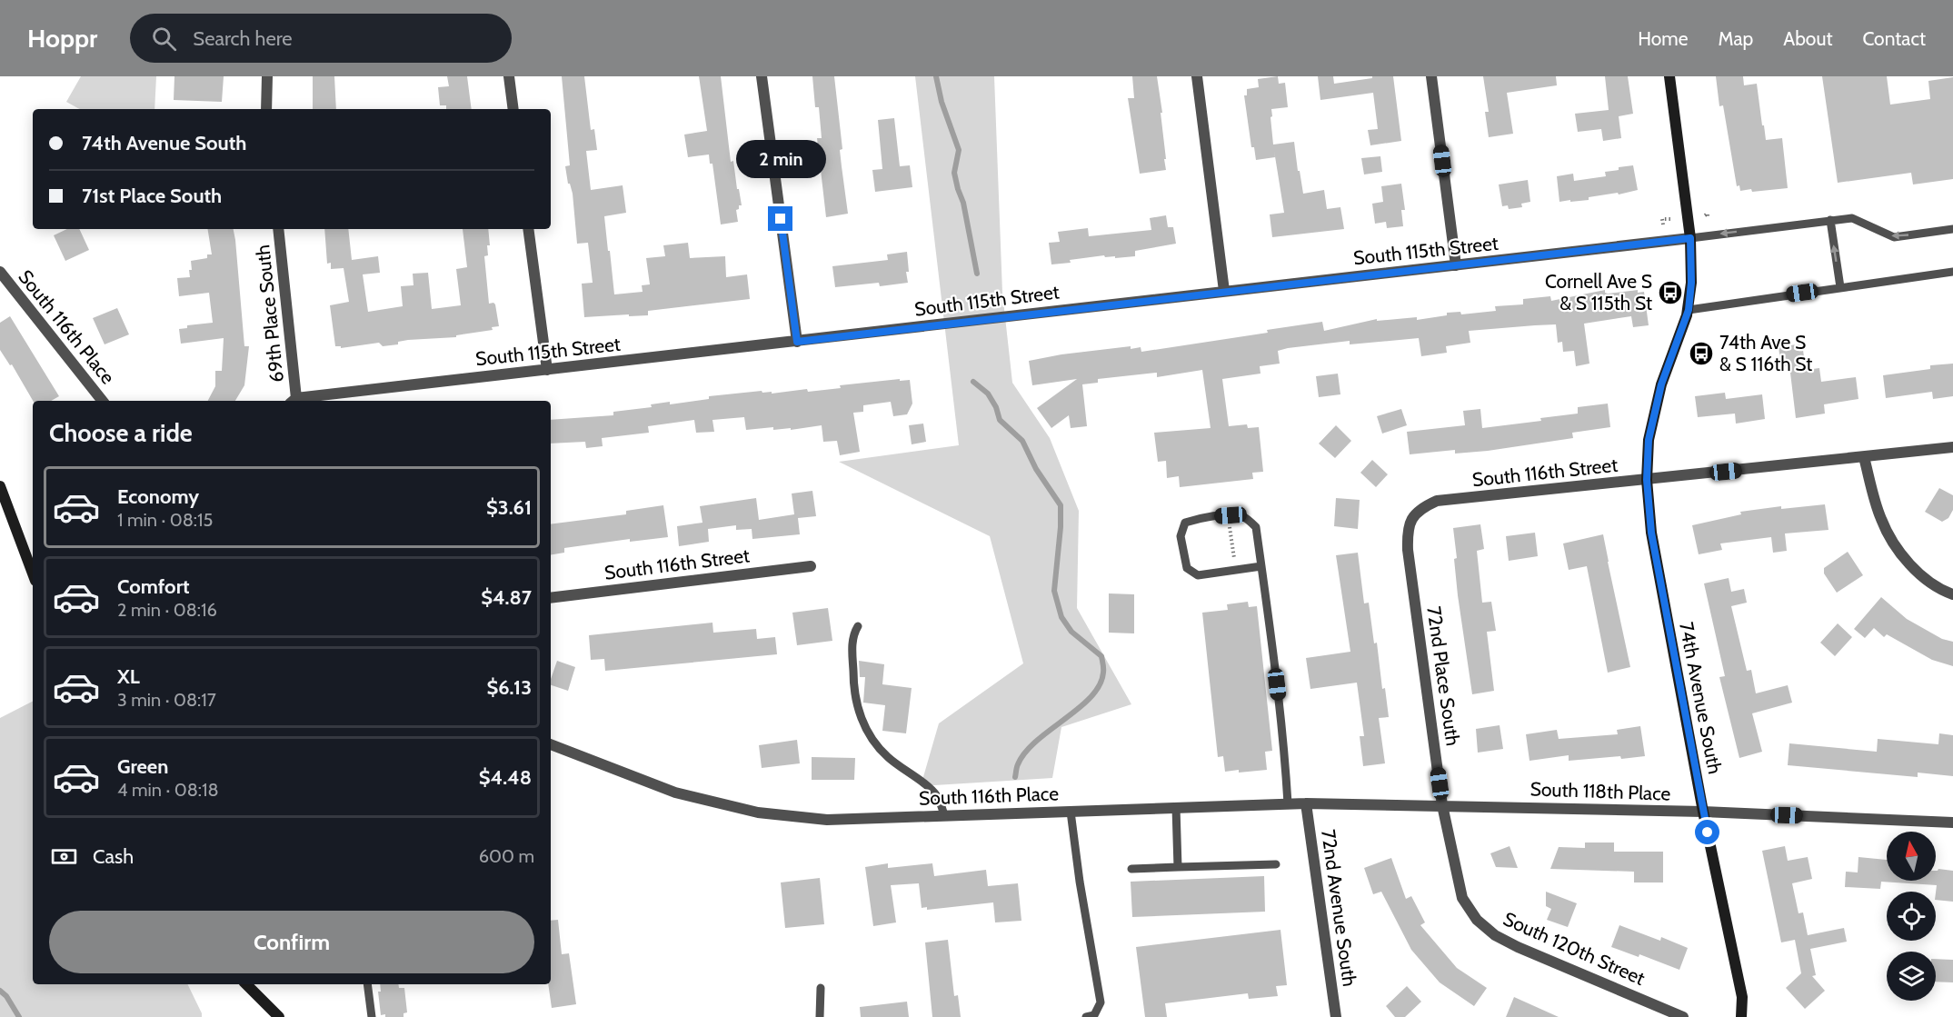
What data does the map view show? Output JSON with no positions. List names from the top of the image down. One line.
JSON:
{"streets":{"street":["South 115th Street","69th Place South","South 116th Place","South 116th Street","72nd Place South","74th Avenue South","South 118th Place","72nd Avenue South","South 120th Street"]},"crossings":[["South 115th Street","69th Place South"],["South 115th Street","74th Avenue South"],["South 116th Place","72nd Place South"],["South 116th Place","South 118th Place"],["South 116th Place","72nd Avenue South"],["South 116th Street","72nd Place South"],["South 116th Street","74th Avenue South"],["72nd Place South","South 118th Place"],["72nd Place South","South 120th Street"],["74th Avenue South","South 118th Place"]],"places":{"bus stop":["Cornell Ave S & S 115th St","74th Ave S & S 116th St"]},"north":"top","page":{"header":"Hoppr","search":"Search here","nav":["Home","Map","About","Contact"],"banner":["74th Avenue South","71st Place South"],"bubble":"2 min","heading":"Choose a ride","list":[{"name":"Economy","note":"1 min · 08:15","value":"$3.61"},{"name":"Comfort","note":"2 min · 08:16","value":"$4.87"},{"name":"XL","note":"3 min · 08:17","value":"$6.13"},{"name":"Green","note":"4 min · 08:18","value":"$4.48"}],"pay":["Cash","600 m"],"buttons":"Confirm"}}
